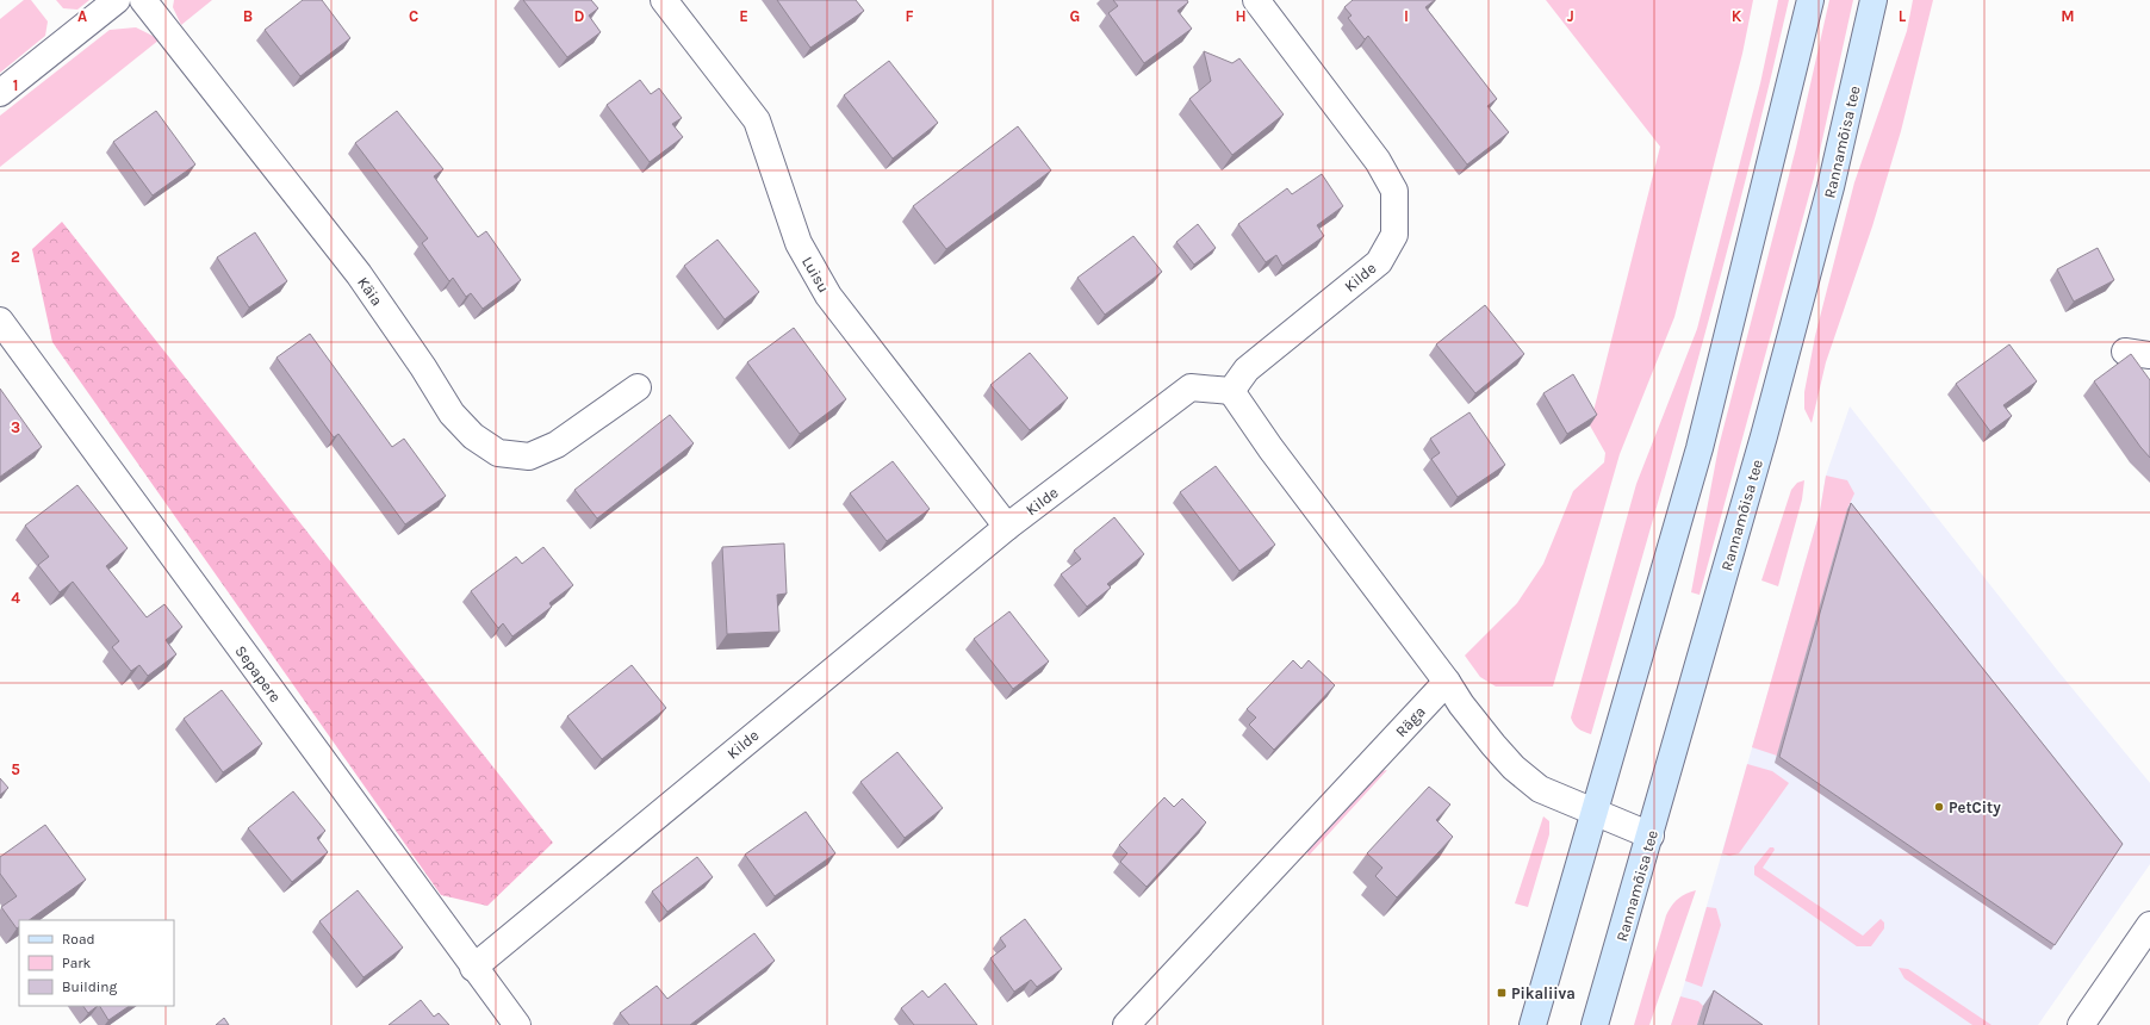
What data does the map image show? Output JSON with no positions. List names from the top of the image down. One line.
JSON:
{"streets":{"main road":["Rannamõisa tee"],"street":["Luisu","Kilde","Käia","Sepapere","Räga"]},"crossings":[["Luisu","Kilde"],["Kilde","Sepapere"]],"places":{"other":["PetCity"],"transit":["Pikaliiva"]},"legend":["Road","Park","Building"],"grid":{"columns":["A","B","C","D","E","F","G","H","I","J","K","L","M"],"rows":["1","2","3","4","5"]}}
